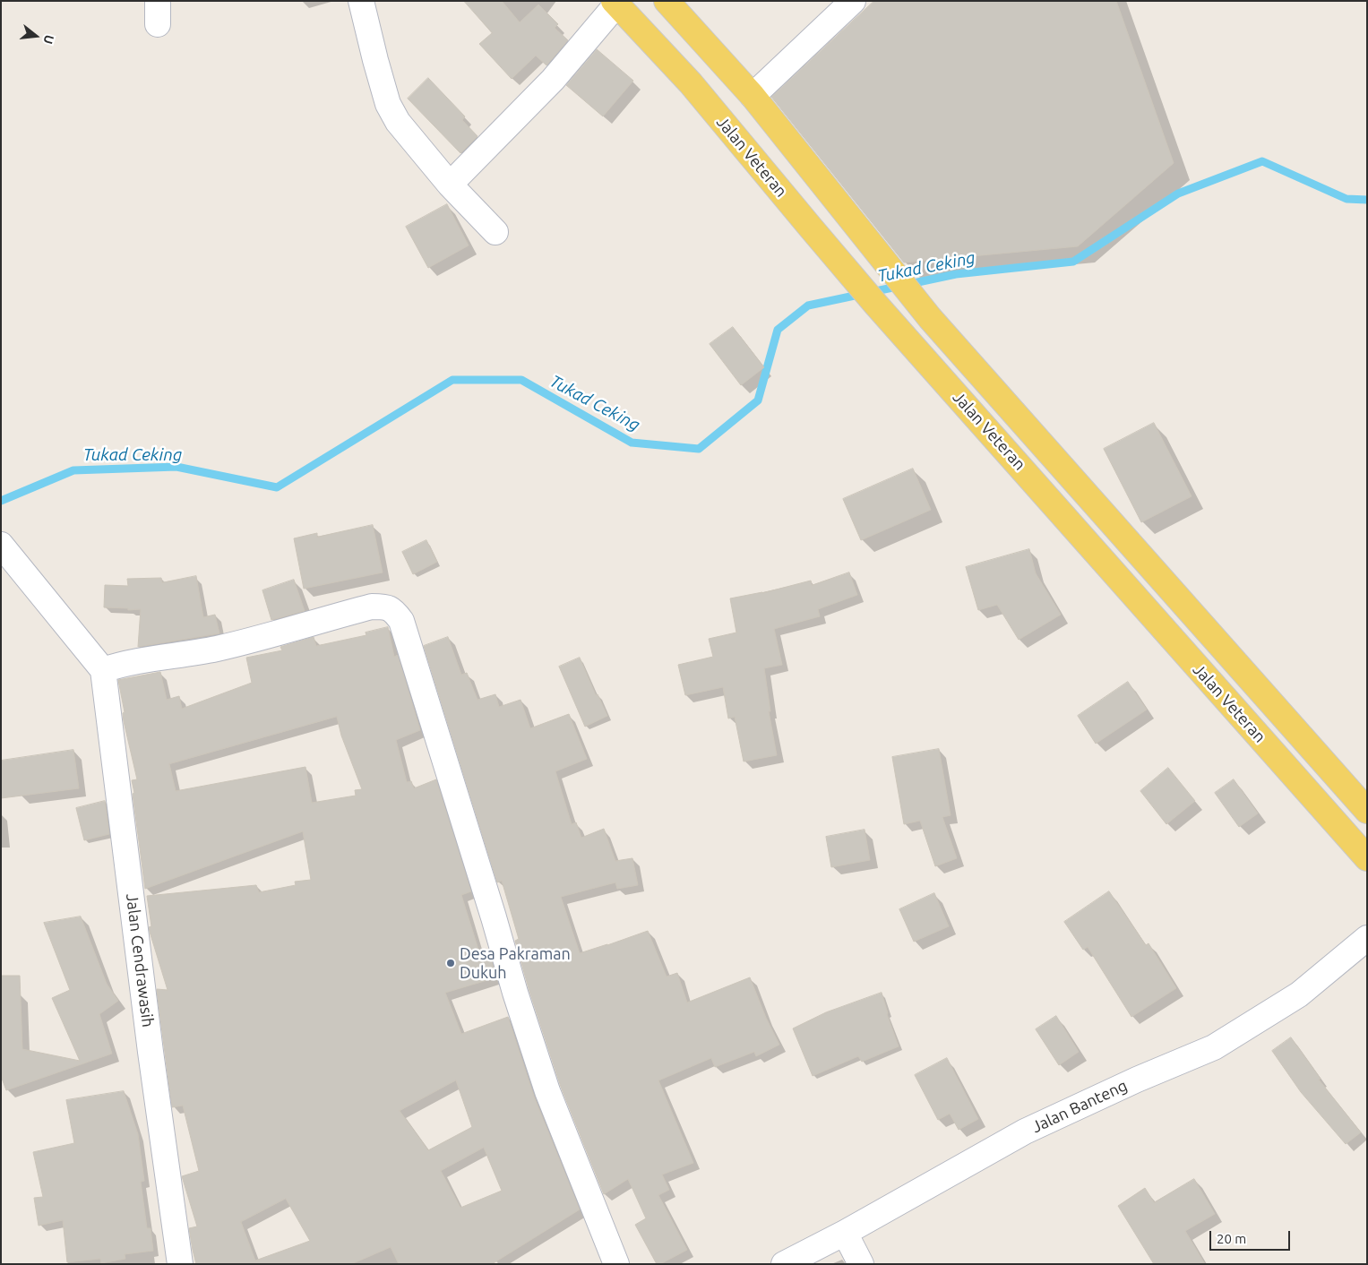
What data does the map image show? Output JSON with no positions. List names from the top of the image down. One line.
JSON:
{"streets":{"main road":["Jalan Veteran"],"street":["Jalan Cendrawasih","Jalan Banteng"]},"water":["Tukad Ceking"],"places":["Desa Pakraman Dukuh"],"scale_bar":"20 m","north":"right"}
